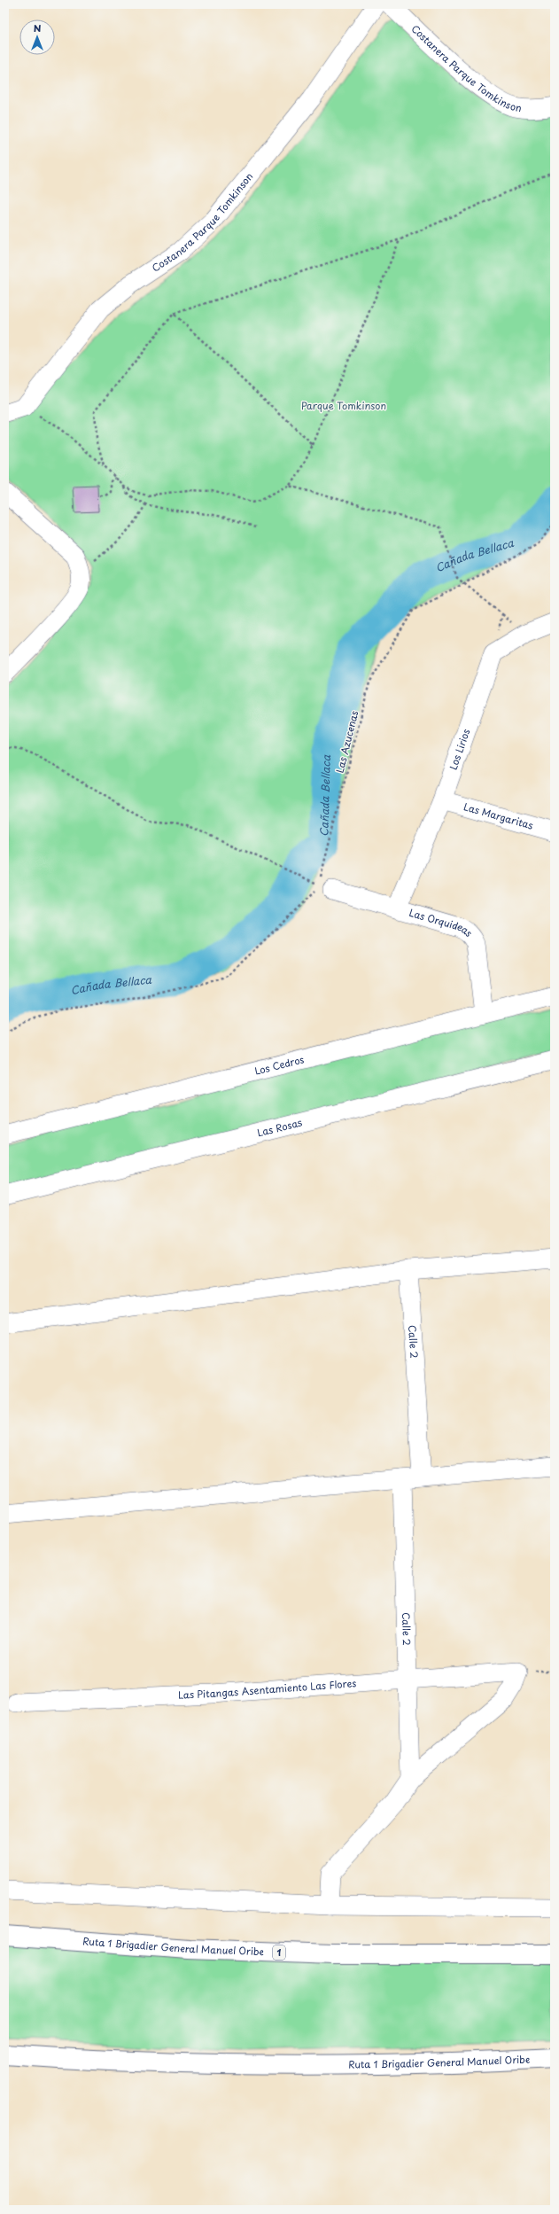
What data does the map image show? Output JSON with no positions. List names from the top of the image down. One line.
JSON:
{"streets":{"highway":["Ruta 1 Brigadier General Manuel Oribe","1"],"street":["Costanera Parque Tomkinson","Los Lirios","Las Margaritas","Las Orquideas","Los Cedros","Las Rosas","Calle 2","Las Pitangas Asentamiento Las Flores"],"path":["Las Azucenas"]},"crossings":[["Las Azucenas","Las Orquideas"],["Los Lirios","Las Margaritas"],["Los Lirios","Las Orquideas"],["Las Orquideas","Los Cedros"],["Calle 2","Las Pitangas Asentamiento Las Flores"]],"water":["Cañada Bellaca"],"parks":["Parque Tomkinson"],"north":"top"}
